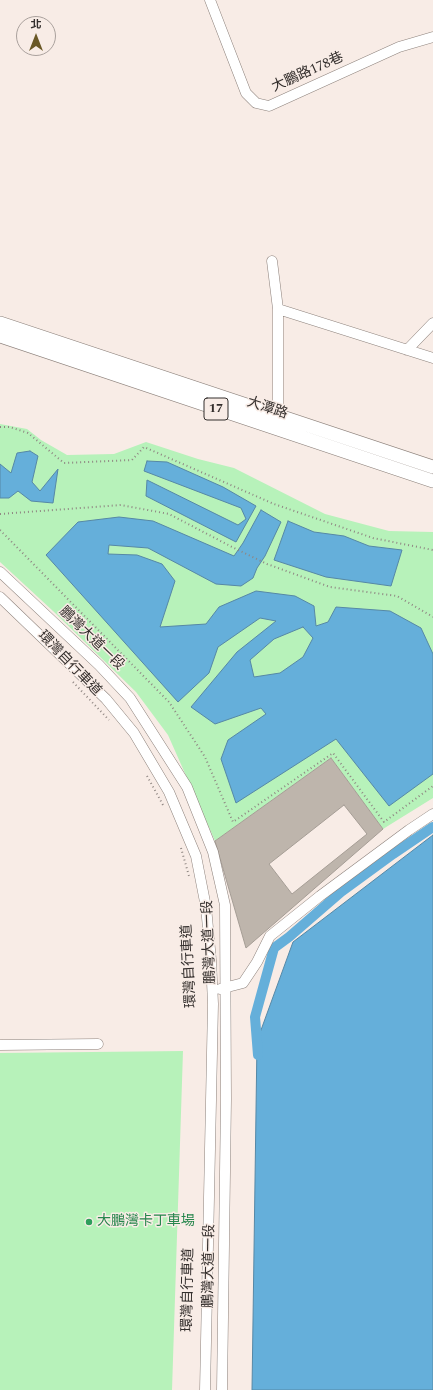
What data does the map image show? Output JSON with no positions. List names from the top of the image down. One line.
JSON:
{"streets":{"main road":["17","大潭路"],"street":["大鵬路178巷","鵬灣大道一段"],"path":["環灣自行車道"]},"places":["大鵬灣卡丁車場"],"north":"top"}
